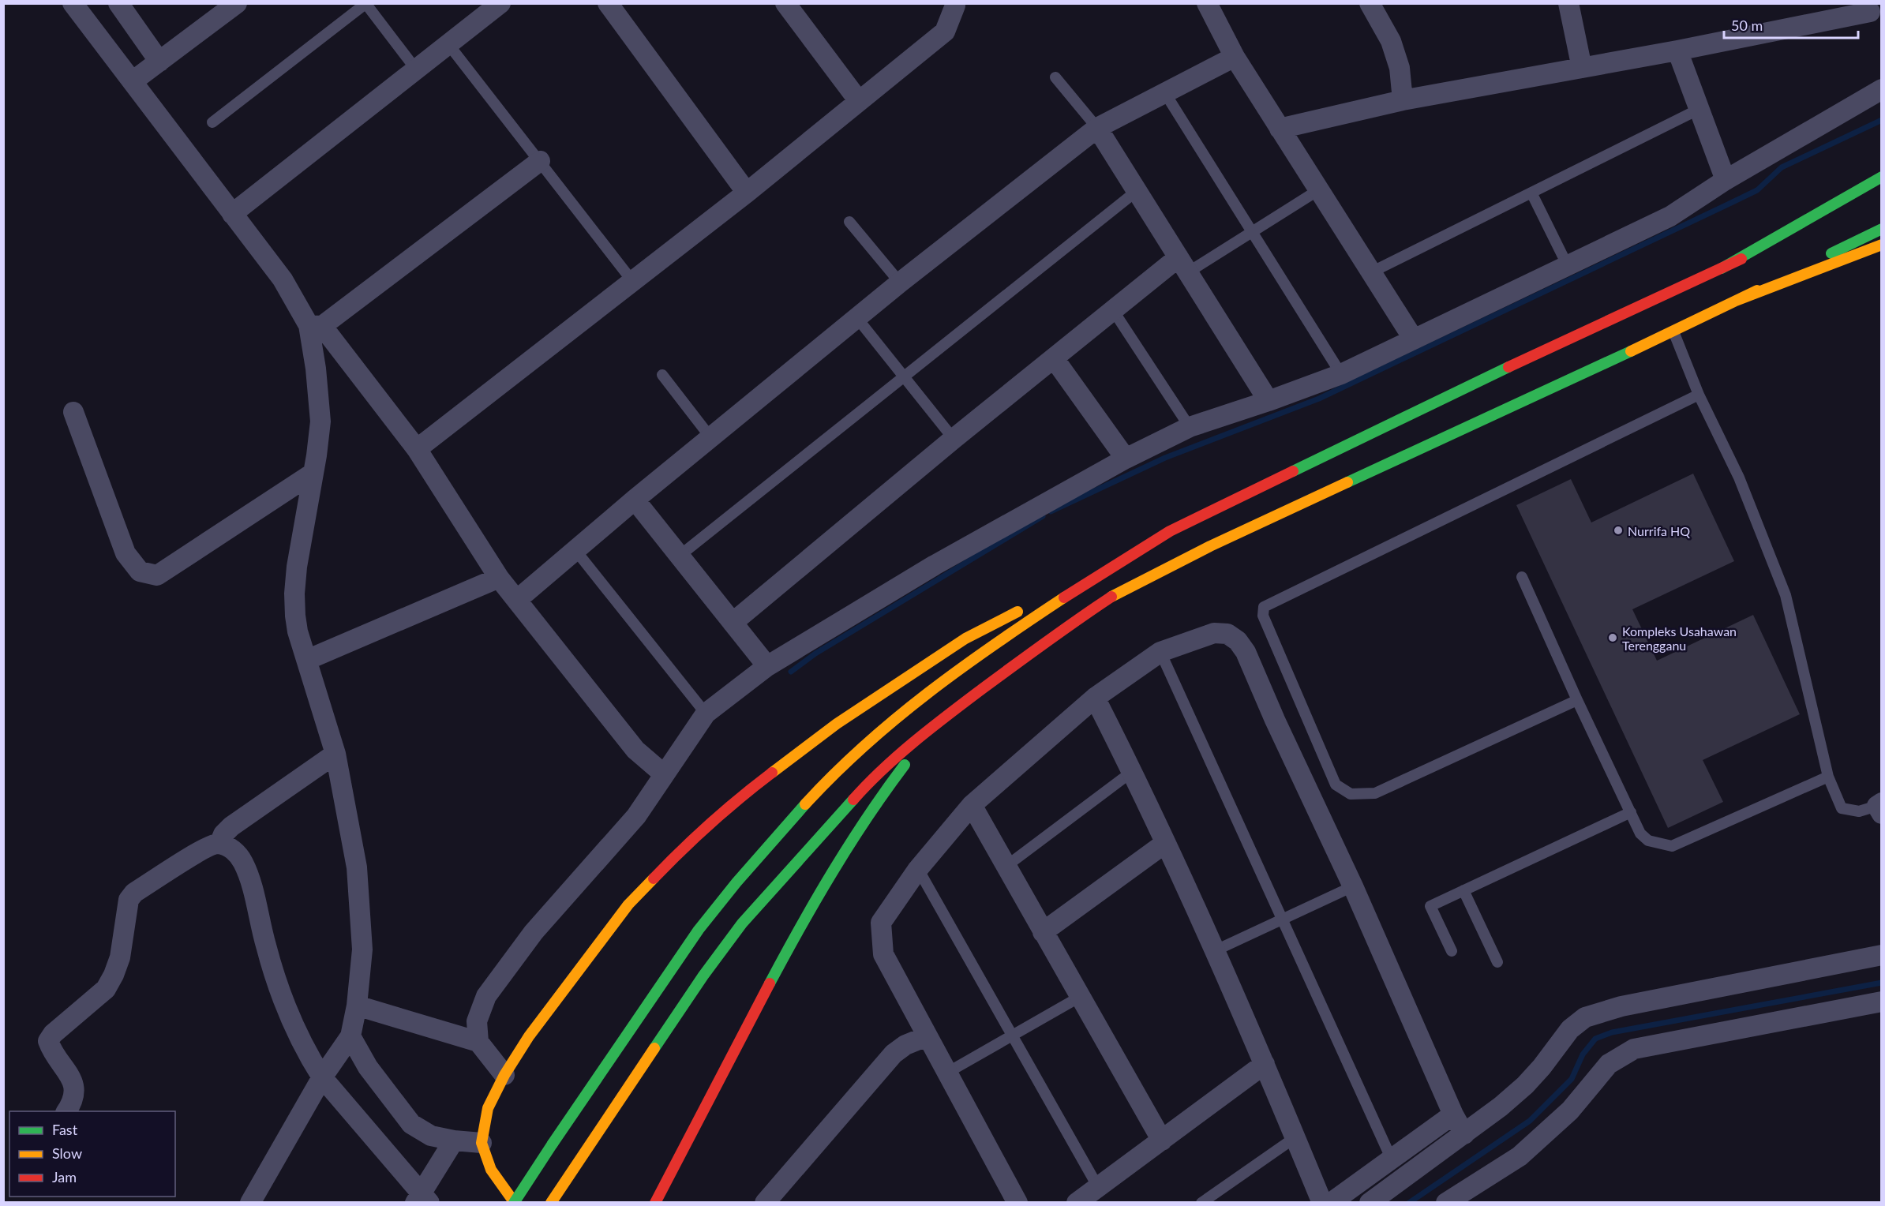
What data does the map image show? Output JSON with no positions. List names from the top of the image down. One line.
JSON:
{"places":["Nurrifa HQ","Kompleks Usahawan Terengganu"],"legend":["Fast","Slow","Jam"],"scale_bar":"50 m"}
